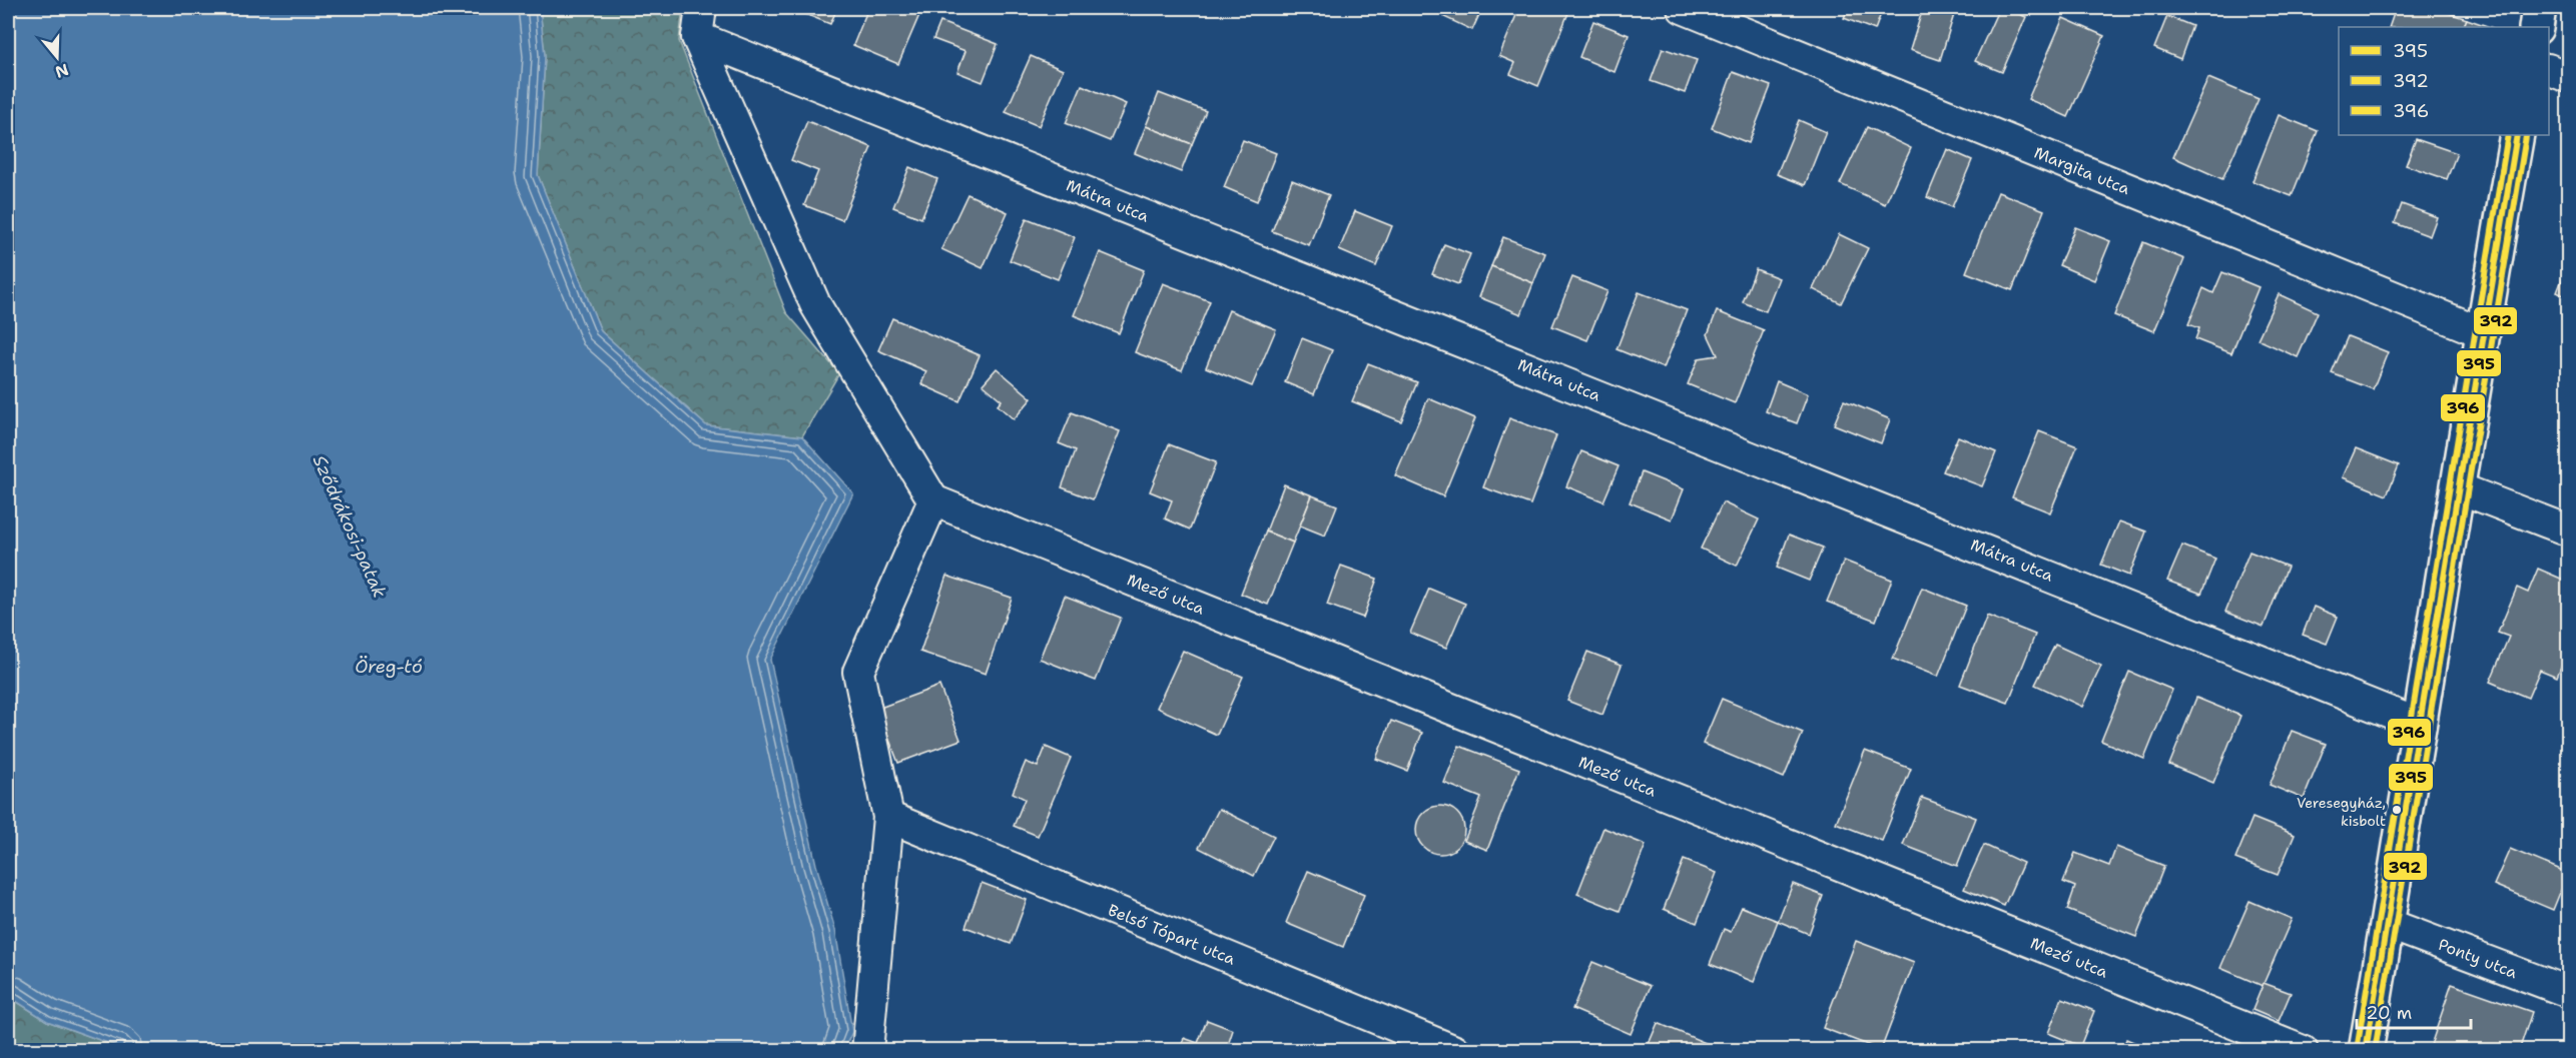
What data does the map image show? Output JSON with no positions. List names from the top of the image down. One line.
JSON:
{"streets":{"street":["Margita utca","Mátra utca","Mező utca","Belső Tópart utca","Ponty utca"]},"water":["Sződrákosi-patak","Öreg-tó"],"places":["Veresegyház, kisbolt"],"lines":["transit line 395","transit line 396","transit line 392"],"legend":["395","392","396"],"scale_bar":"20 m","north":"bottom"}
